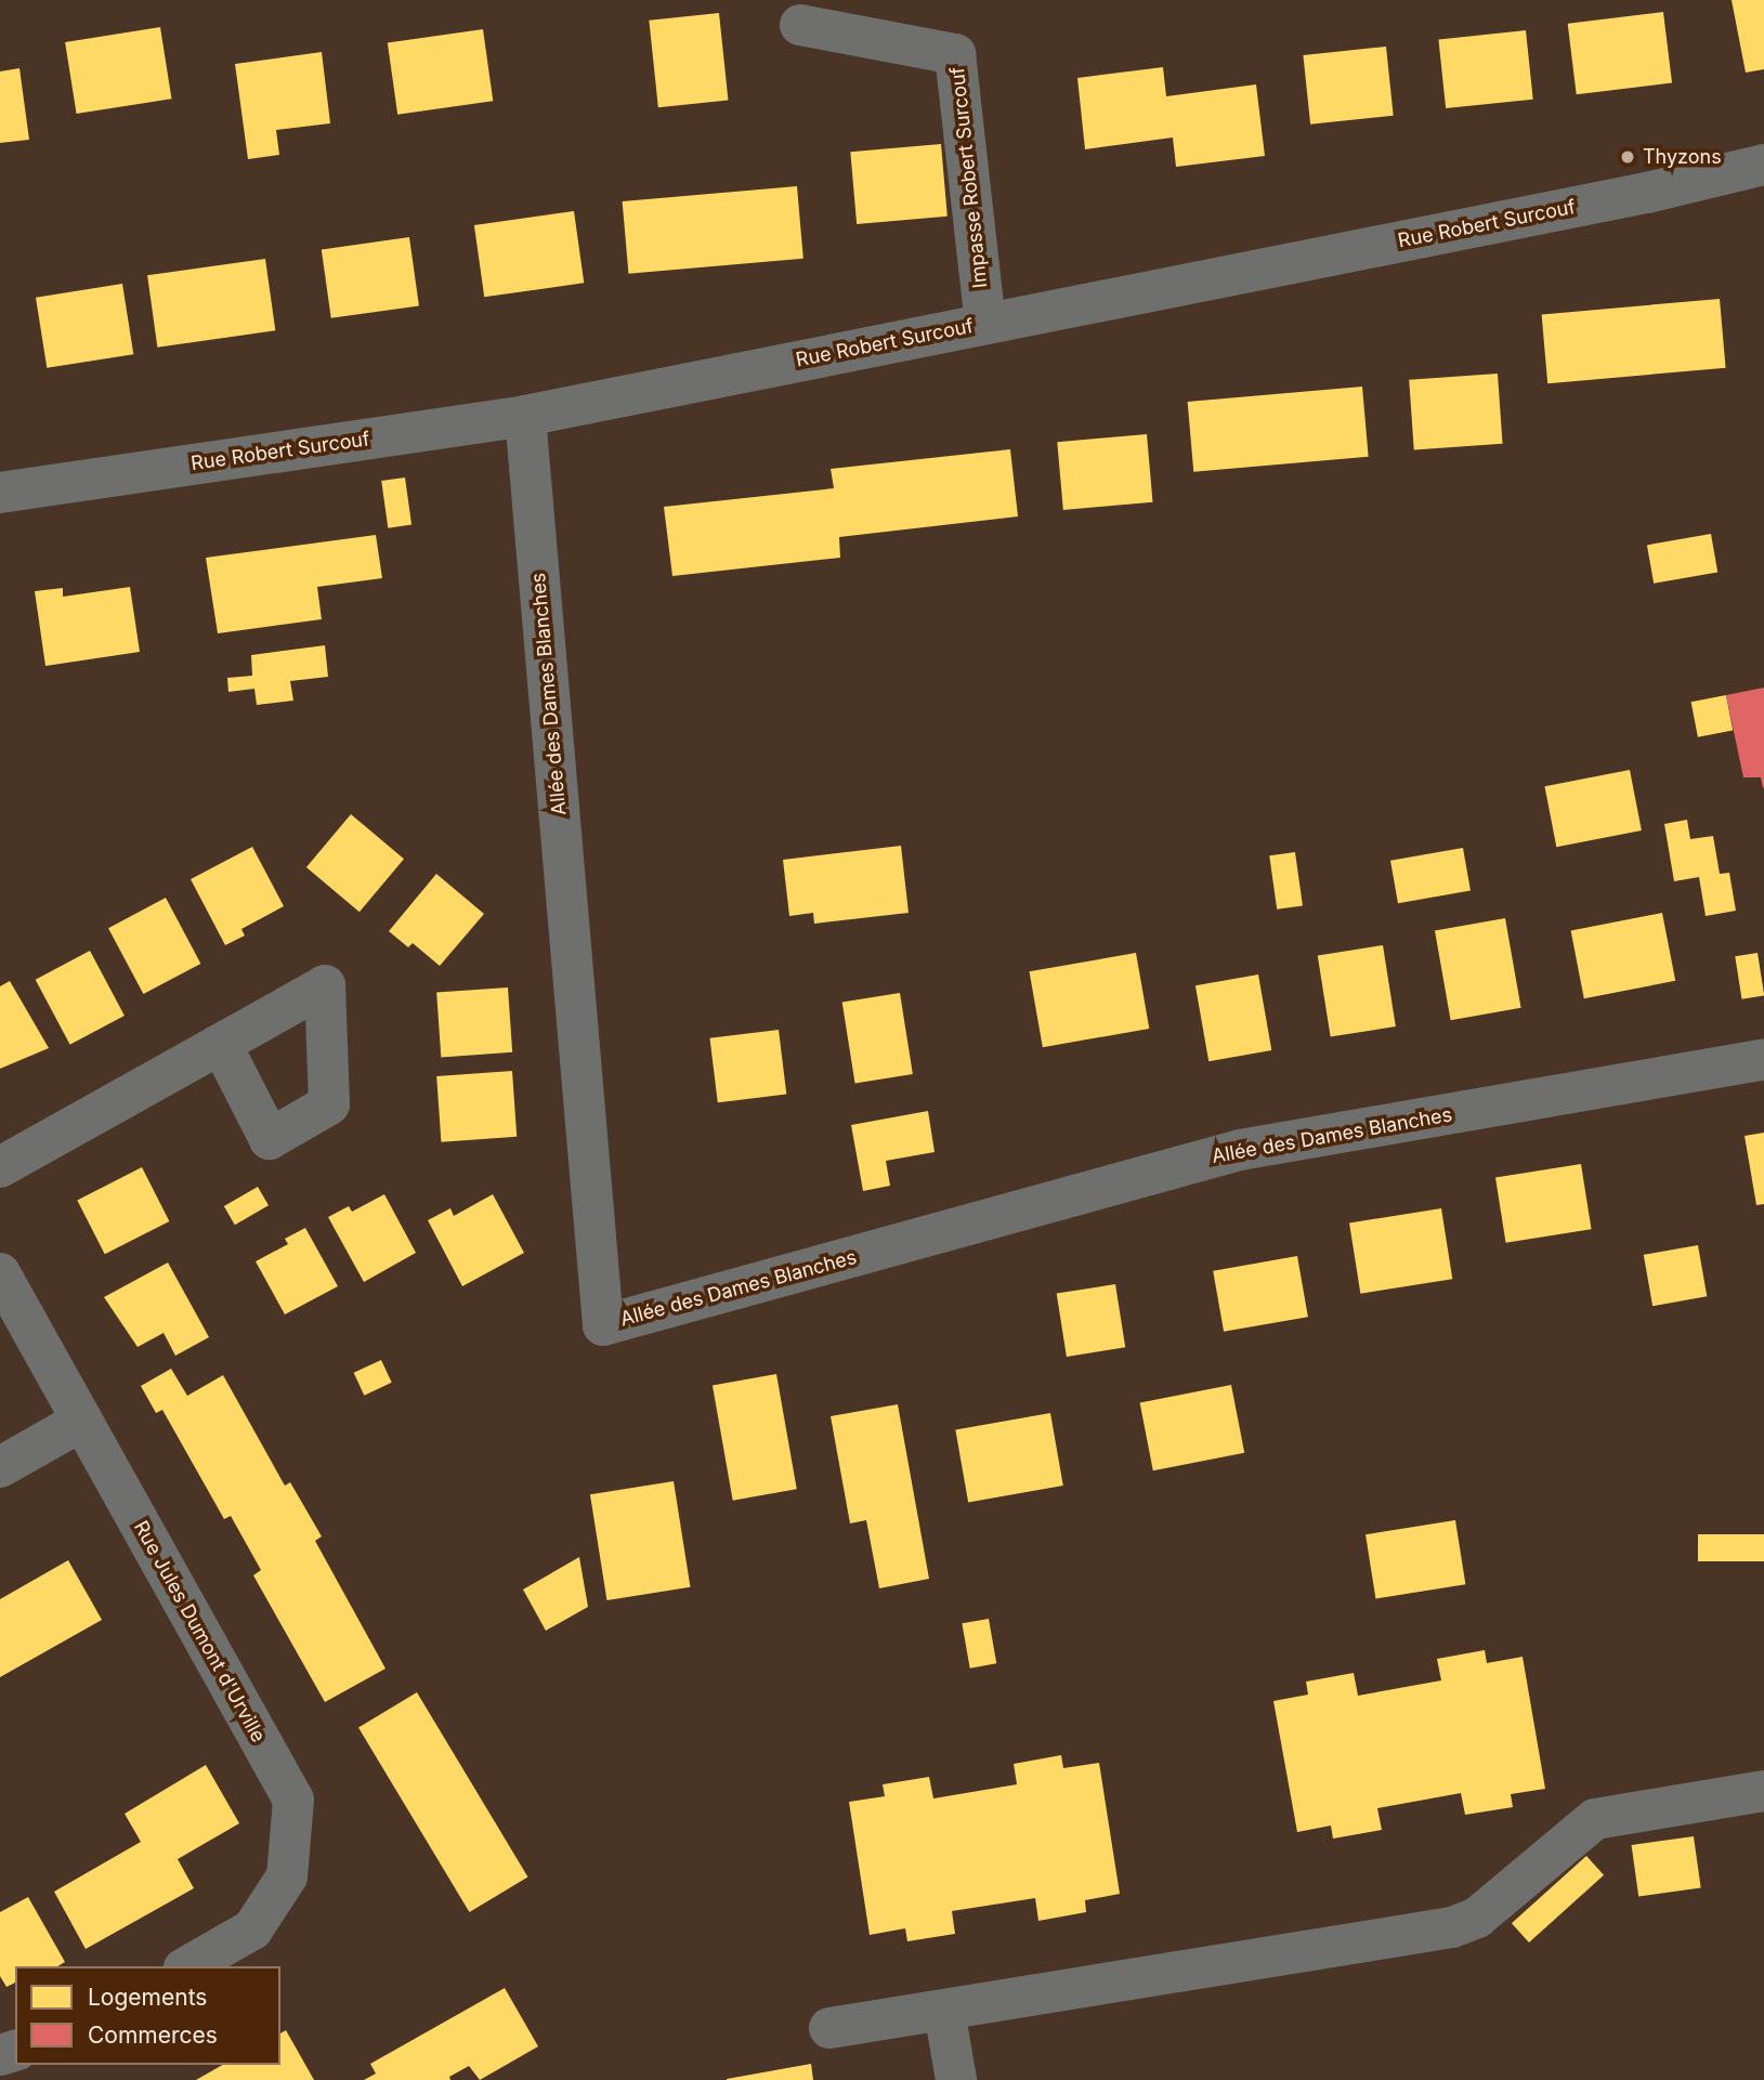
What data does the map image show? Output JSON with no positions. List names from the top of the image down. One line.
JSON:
{"streets":{"street":["Impasse Robert Surcouf","Rue Robert Surcouf","Allée des Dames Blanches","Rue Jules Dumont d'Urville"]},"crossings":[["Impasse Robert Surcouf","Rue Robert Surcouf"],["Rue Robert Surcouf","Allée des Dames Blanches"]],"places":["Thyzons"],"legend":["Logements","Commerces"]}
